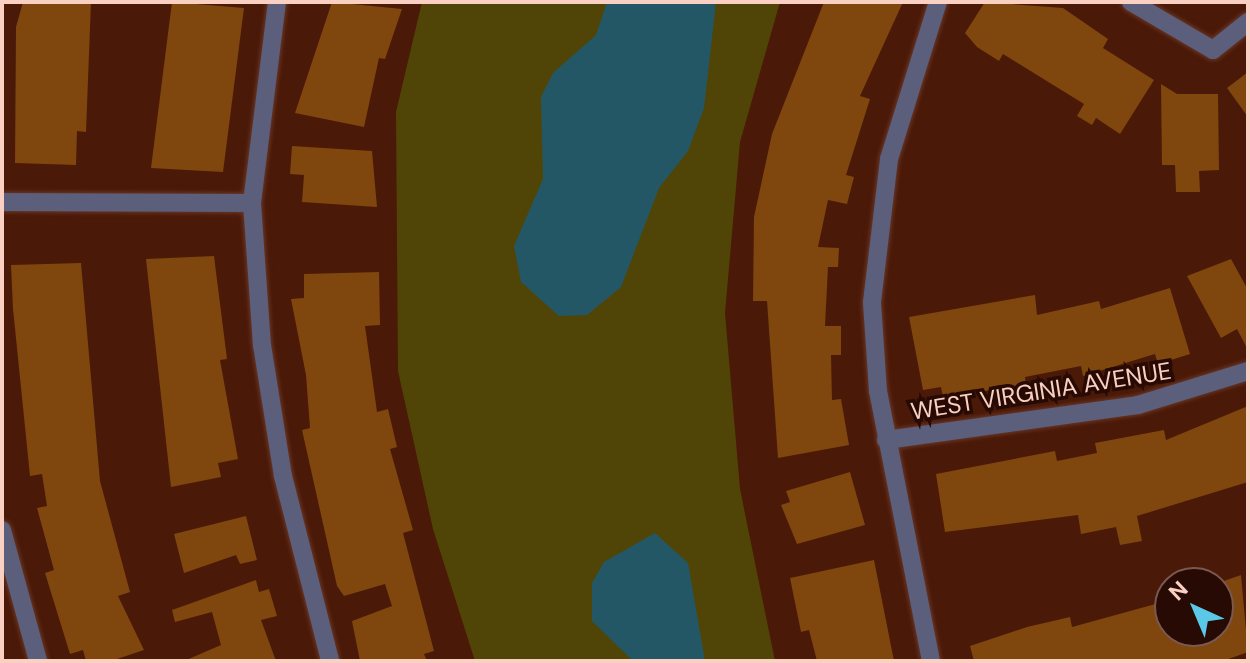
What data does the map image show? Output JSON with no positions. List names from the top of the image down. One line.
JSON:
{"streets":{"street":["WEST VIRGINIA AVENUE"]},"north":"top left"}
